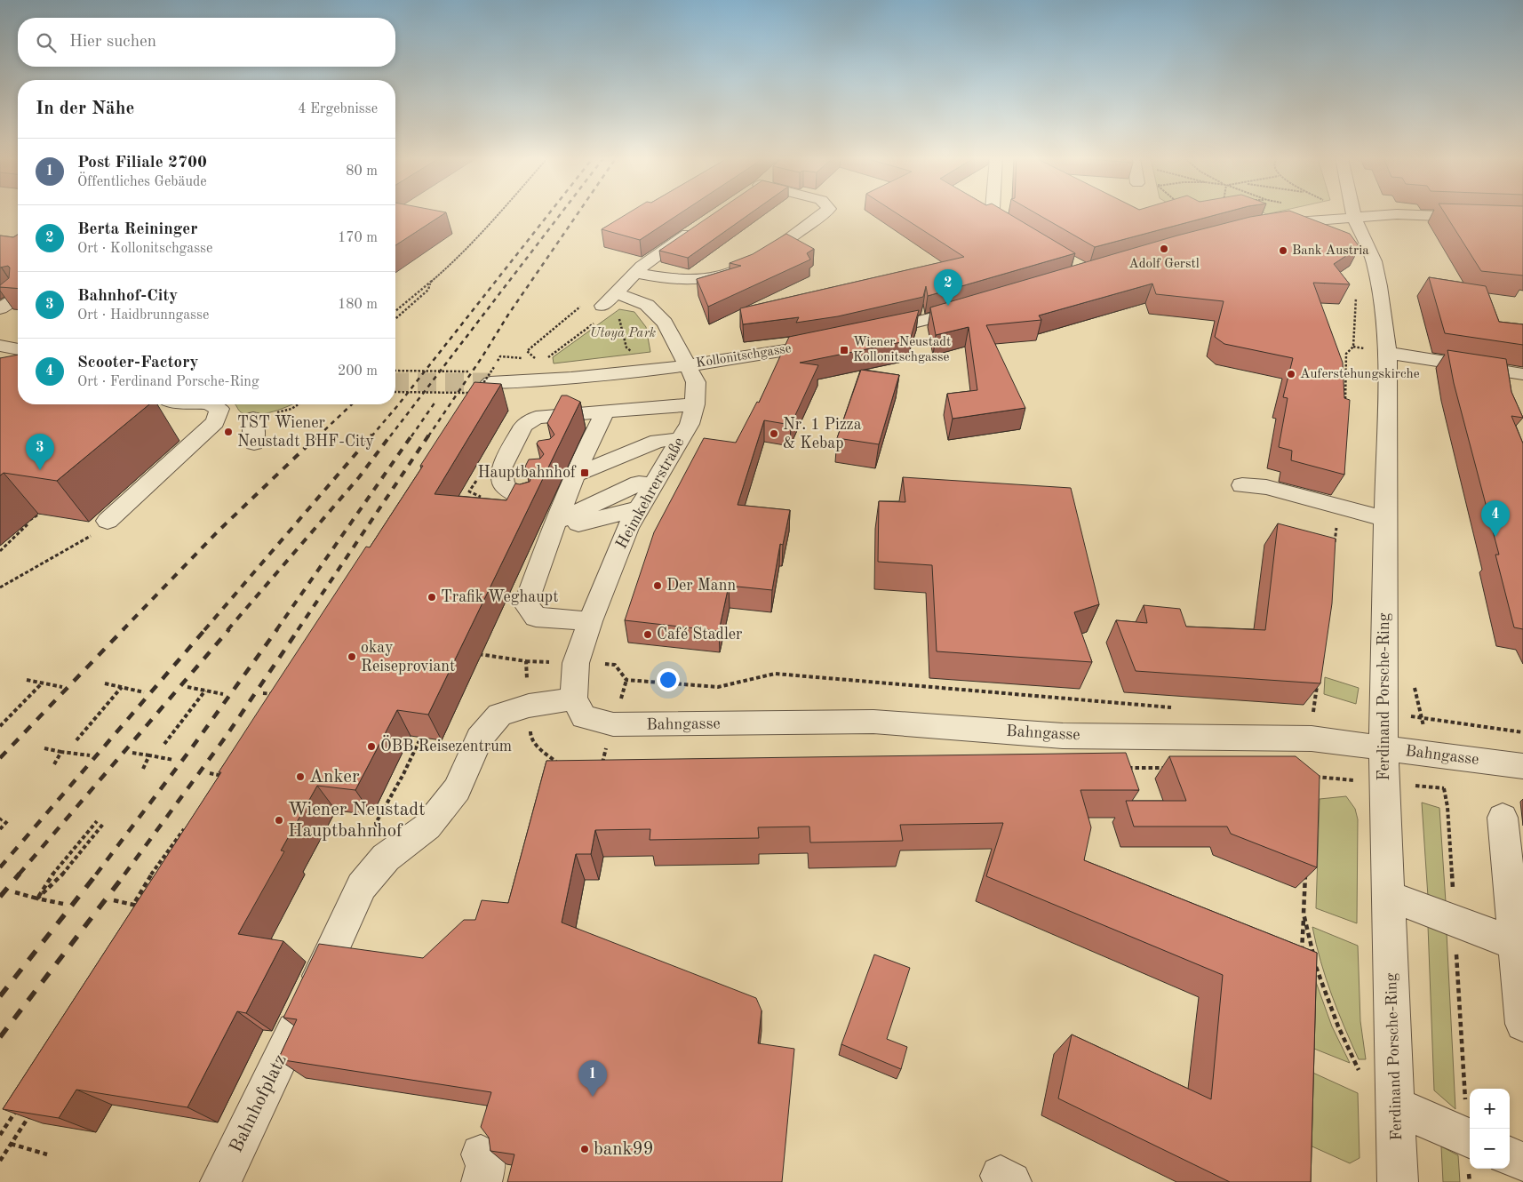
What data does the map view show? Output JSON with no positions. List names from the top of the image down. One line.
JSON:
{"streets":{"street":["Kollonitschgasse","Heimkehrerstraße","Ferdinand Porsche-Ring","Bahngasse","Bahnhofplatz"]},"crossings":[["Kollonitschgasse","Heimkehrerstraße"],["Heimkehrerstraße","Bahngasse"],["Heimkehrerstraße","Bahnhofplatz"],["Ferdinand Porsche-Ring","Bahngasse"],["Bahngasse","Bahnhofplatz"]],"parks":["Utøya Park"],"places":{"other":["Adolf Gerstl","Bank Austria","Auferstehungskirche","TST Wiener Neustadt BHF-City","Nr. 1 Pizza & Kebap","Der Mann","Trafik Weghaupt","Café Stadler","okay Reiseproviant","ÖBB Reisezentrum","Anker","Wiener Neustadt Hauptbahnhof","bank99"],"transit":["Wiener Neustadt Kollonitschgasse","Hauptbahnhof"]},"page":{"search":"Hier suchen","heading":["In der Nähe","4 Ergebnisse"],"list":[{"mark":"1","name":"Post Filiale 2700","note":"Öffentliches Gebäude","value":"80 m"},{"mark":"2","name":"Berta Reininger","note":"Ort · Kollonitschgasse","value":"170 m"},{"mark":"3","name":"Bahnhof-City","note":"Ort · Haidbrunngasse","value":"180 m"},{"mark":"4","name":"Scooter-Factory","note":"Ort · Ferdinand Porsche-Ring","value":"200 m"}],"pins":["2","3","4","1"],"map_buttons":["+","−"]}}
